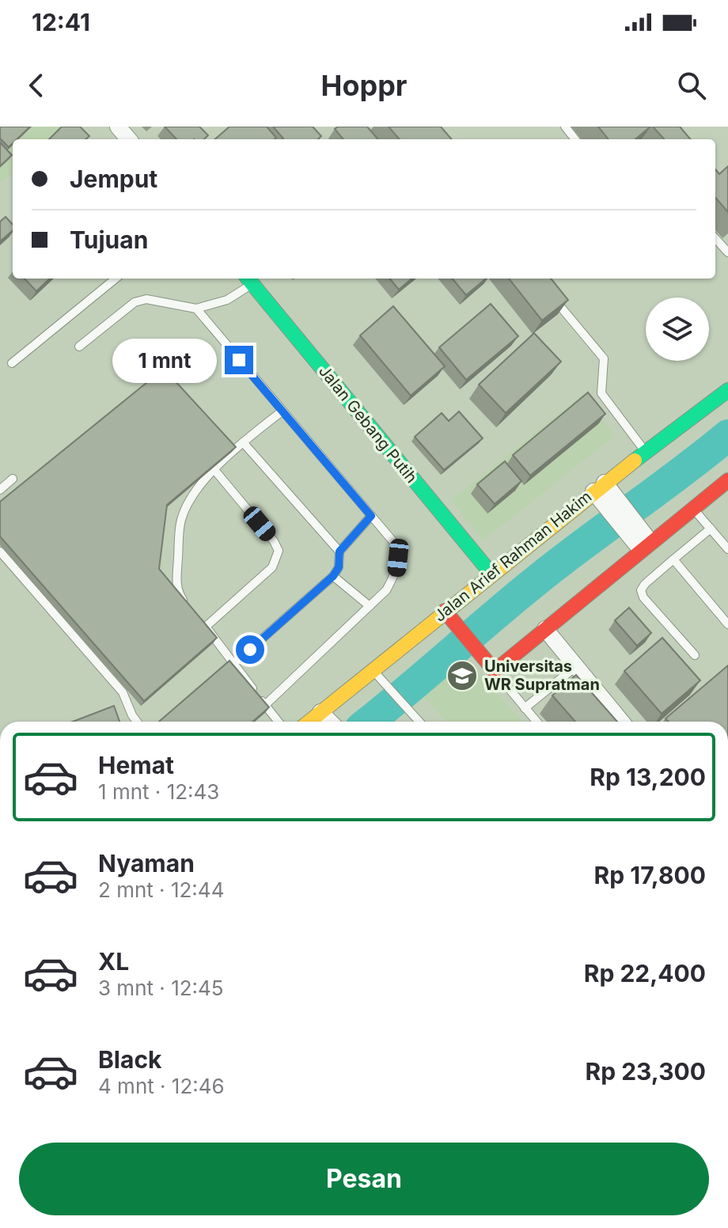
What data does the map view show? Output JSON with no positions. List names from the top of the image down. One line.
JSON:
{"streets":{"street":["Jalan Gebang Putih","Jalan Arief Rahman Hakim"]},"crossings":[["Jalan Gebang Putih","Jalan Arief Rahman Hakim"]],"places":{"school or university":["Universitas WR Supratman"]},"page":{"status":"12:41","header":"Hoppr","banner":["Jemput","Tujuan"],"bubble":"1 mnt","list":[{"name":"Hemat","note":"1 mnt · 12:43","value":"Rp 13,200"},{"name":"Nyaman","note":"2 mnt · 12:44","value":"Rp 17,800"},{"name":"XL","note":"3 mnt · 12:45","value":"Rp 22,400"},{"name":"Black","note":"4 mnt · 12:46","value":"Rp 23,300"}],"buttons":"Pesan"}}
